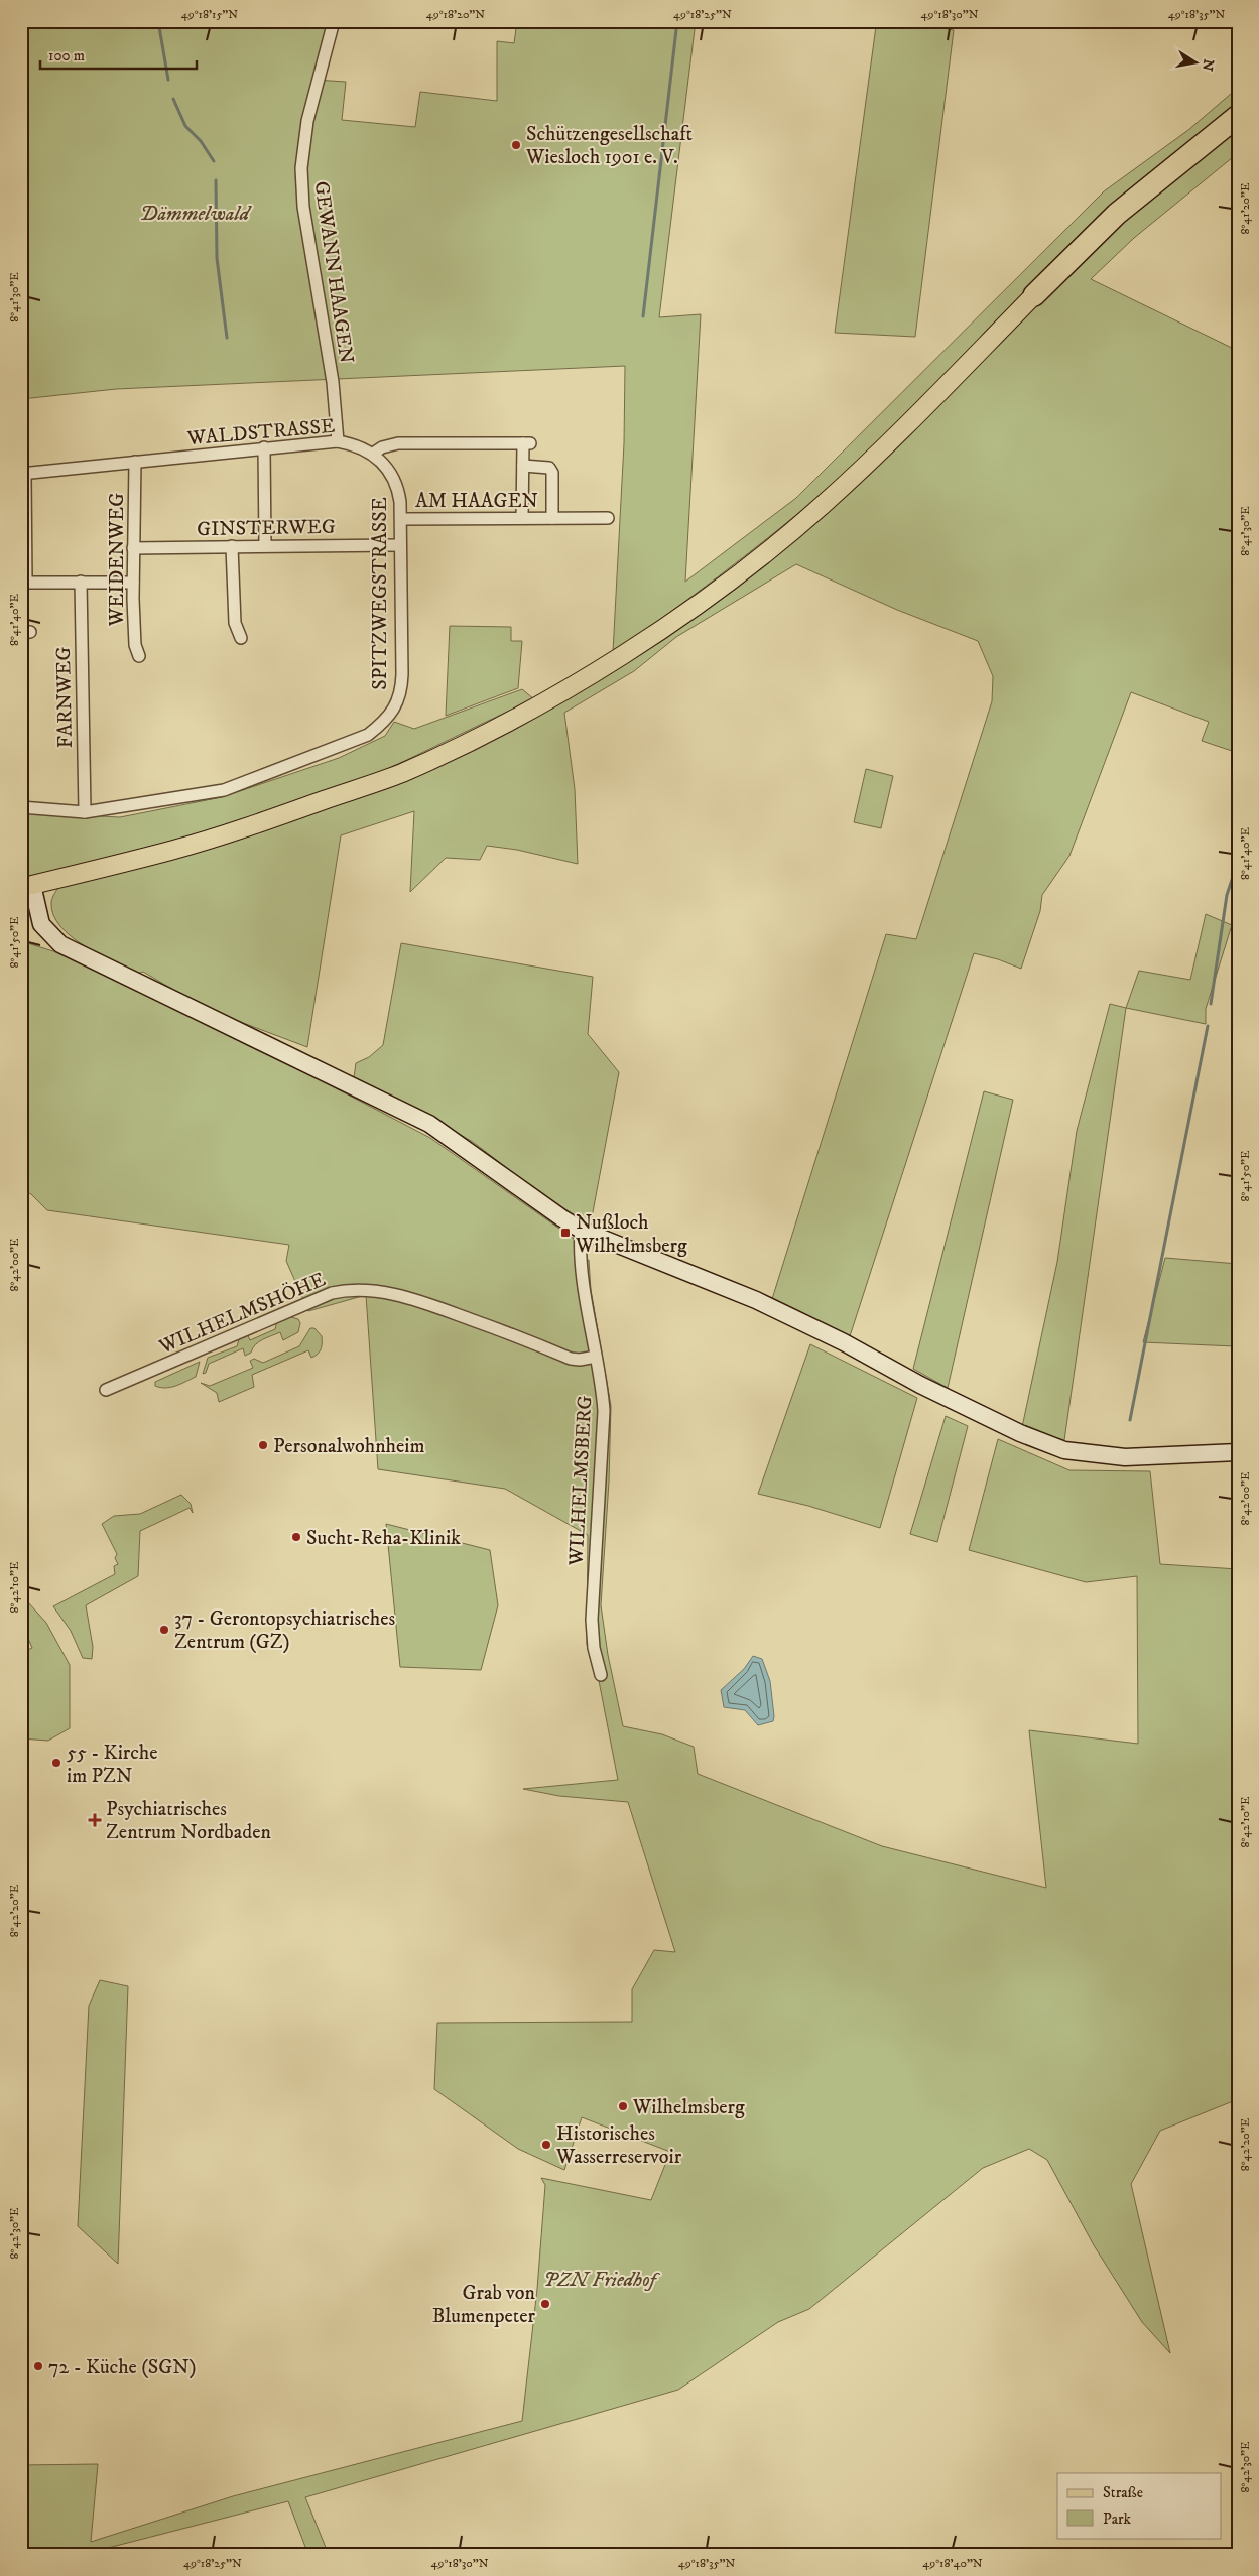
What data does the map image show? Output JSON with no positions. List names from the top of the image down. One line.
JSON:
{"streets":{"street":["GEWANN HAAGEN","WALDSTRASSE","AM HAAGEN","GINSTERWEG","WEIDENWEG","SPITZWEGSTRASSE","FARNWEG","WILHELMSHÖHE","WILHELMSBERG"]},"crossings":[["GEWANN HAAGEN","WALDSTRASSE"],["WALDSTRASSE","WEIDENWEG"],["WALDSTRASSE","SPITZWEGSTRASSE"],["AM HAAGEN","SPITZWEGSTRASSE"],["GINSTERWEG","WEIDENWEG"],["GINSTERWEG","SPITZWEGSTRASSE"],["SPITZWEGSTRASSE","FARNWEG"],["WILHELMSHÖHE","WILHELMSBERG"]],"parks":["Dämmelwald","PZN Friedhof"],"places":{"other":["Schützengesellschaft Wiesloch 1901 e. V.","Personalwohnheim","Sucht-Reha-Klinik","37 - Gerontopsychiatrisches Zentrum (GZ)","55 - Kirche im PZN","Wilhelmsberg","Historisches Wasserreservoir","Grab von Blumenpeter","72 - Küche (SGN)"],"transit":["Nußloch Wilhelmsberg"],"health":["Psychiatrisches Zentrum Nordbaden"]},"legend":["Straße","Park"],"scale_bar":"100 m","north":"right","coordinates":["49°18'15\"N","49°18'20\"N","49°18'25\"N","49°18'30\"N","49°18'35\"N","8°41'20\"E","8°41'30\"E","8°41'40\"E","8°41'50\"E","8°42'00\"E","8°42'10\"E","8°42'20\"E","8°42'30\"E","49°18'40\"N"]}
